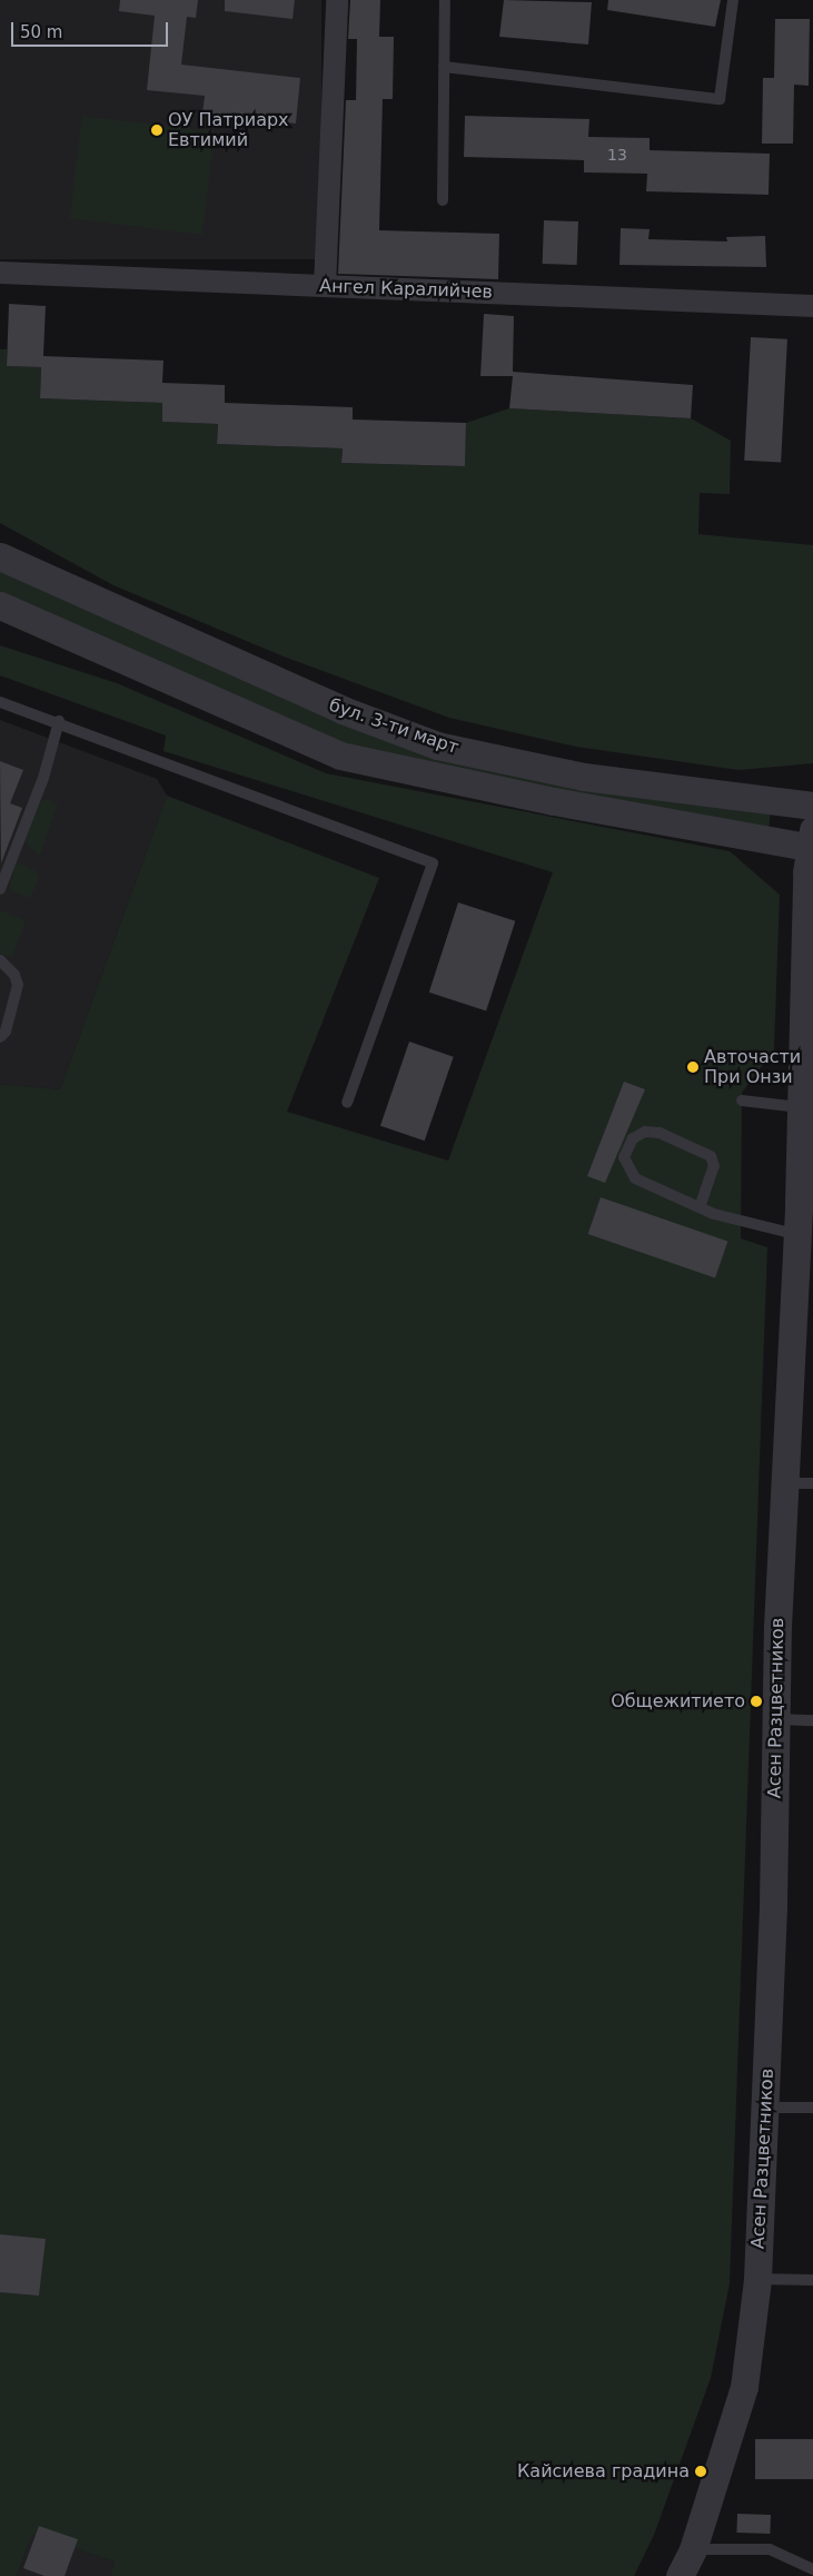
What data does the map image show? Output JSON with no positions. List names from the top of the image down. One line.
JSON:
{"streets":{"street":["Ангел Каралийчев","бул. 3-ти март","Асен Разцветников"]},"crossings":[["бул. 3-ти март","Асен Разцветников"]],"places":["ОУ Патриарх Евтимий","Авточасти При Онзи","Общежитието","Кайсиева градина"],"house_numbers":["13"],"scale_bar":"50 m"}
